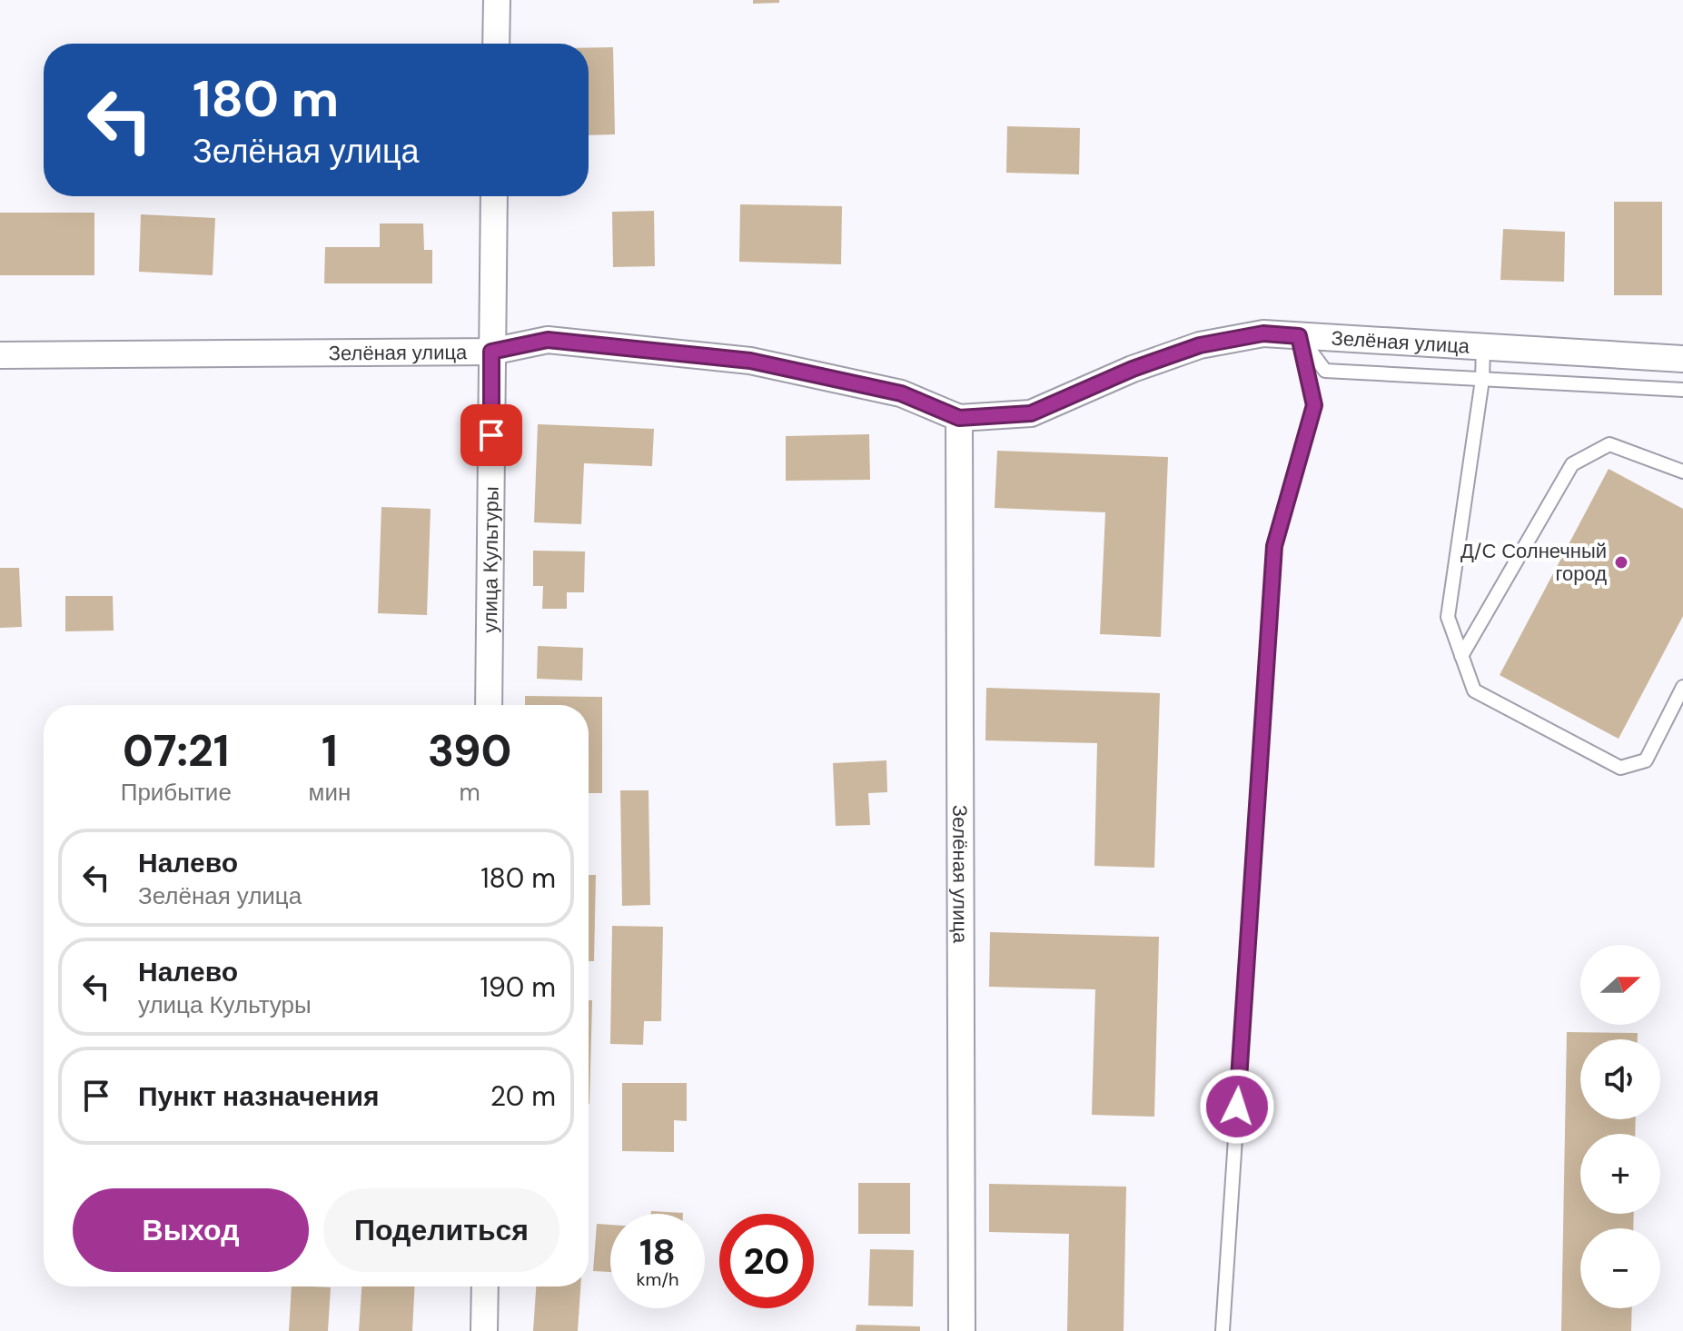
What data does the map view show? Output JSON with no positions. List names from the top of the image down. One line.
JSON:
{"streets":{"street":["Зелёная улица","улица Культуры"]},"crossings":[["Зелёная улица","улица Культуры"]],"places":["Д/С Солнечный город"],"north":"right","page":{"turn":["180 m","Зелёная улица"],"eta":["07:21","Прибытие","1","мин","390","m"],"list":[{"name":"Налево","note":"Зелёная улица","value":"180 m"},{"name":"Налево","note":"улица Культуры","value":"190 m"},{"name":"Пункт назначения","value":"20 m"}],"map_buttons":["+","−"],"buttons":["Выход","Поделиться"],"speed":"18 km/h","limit":"20"}}
